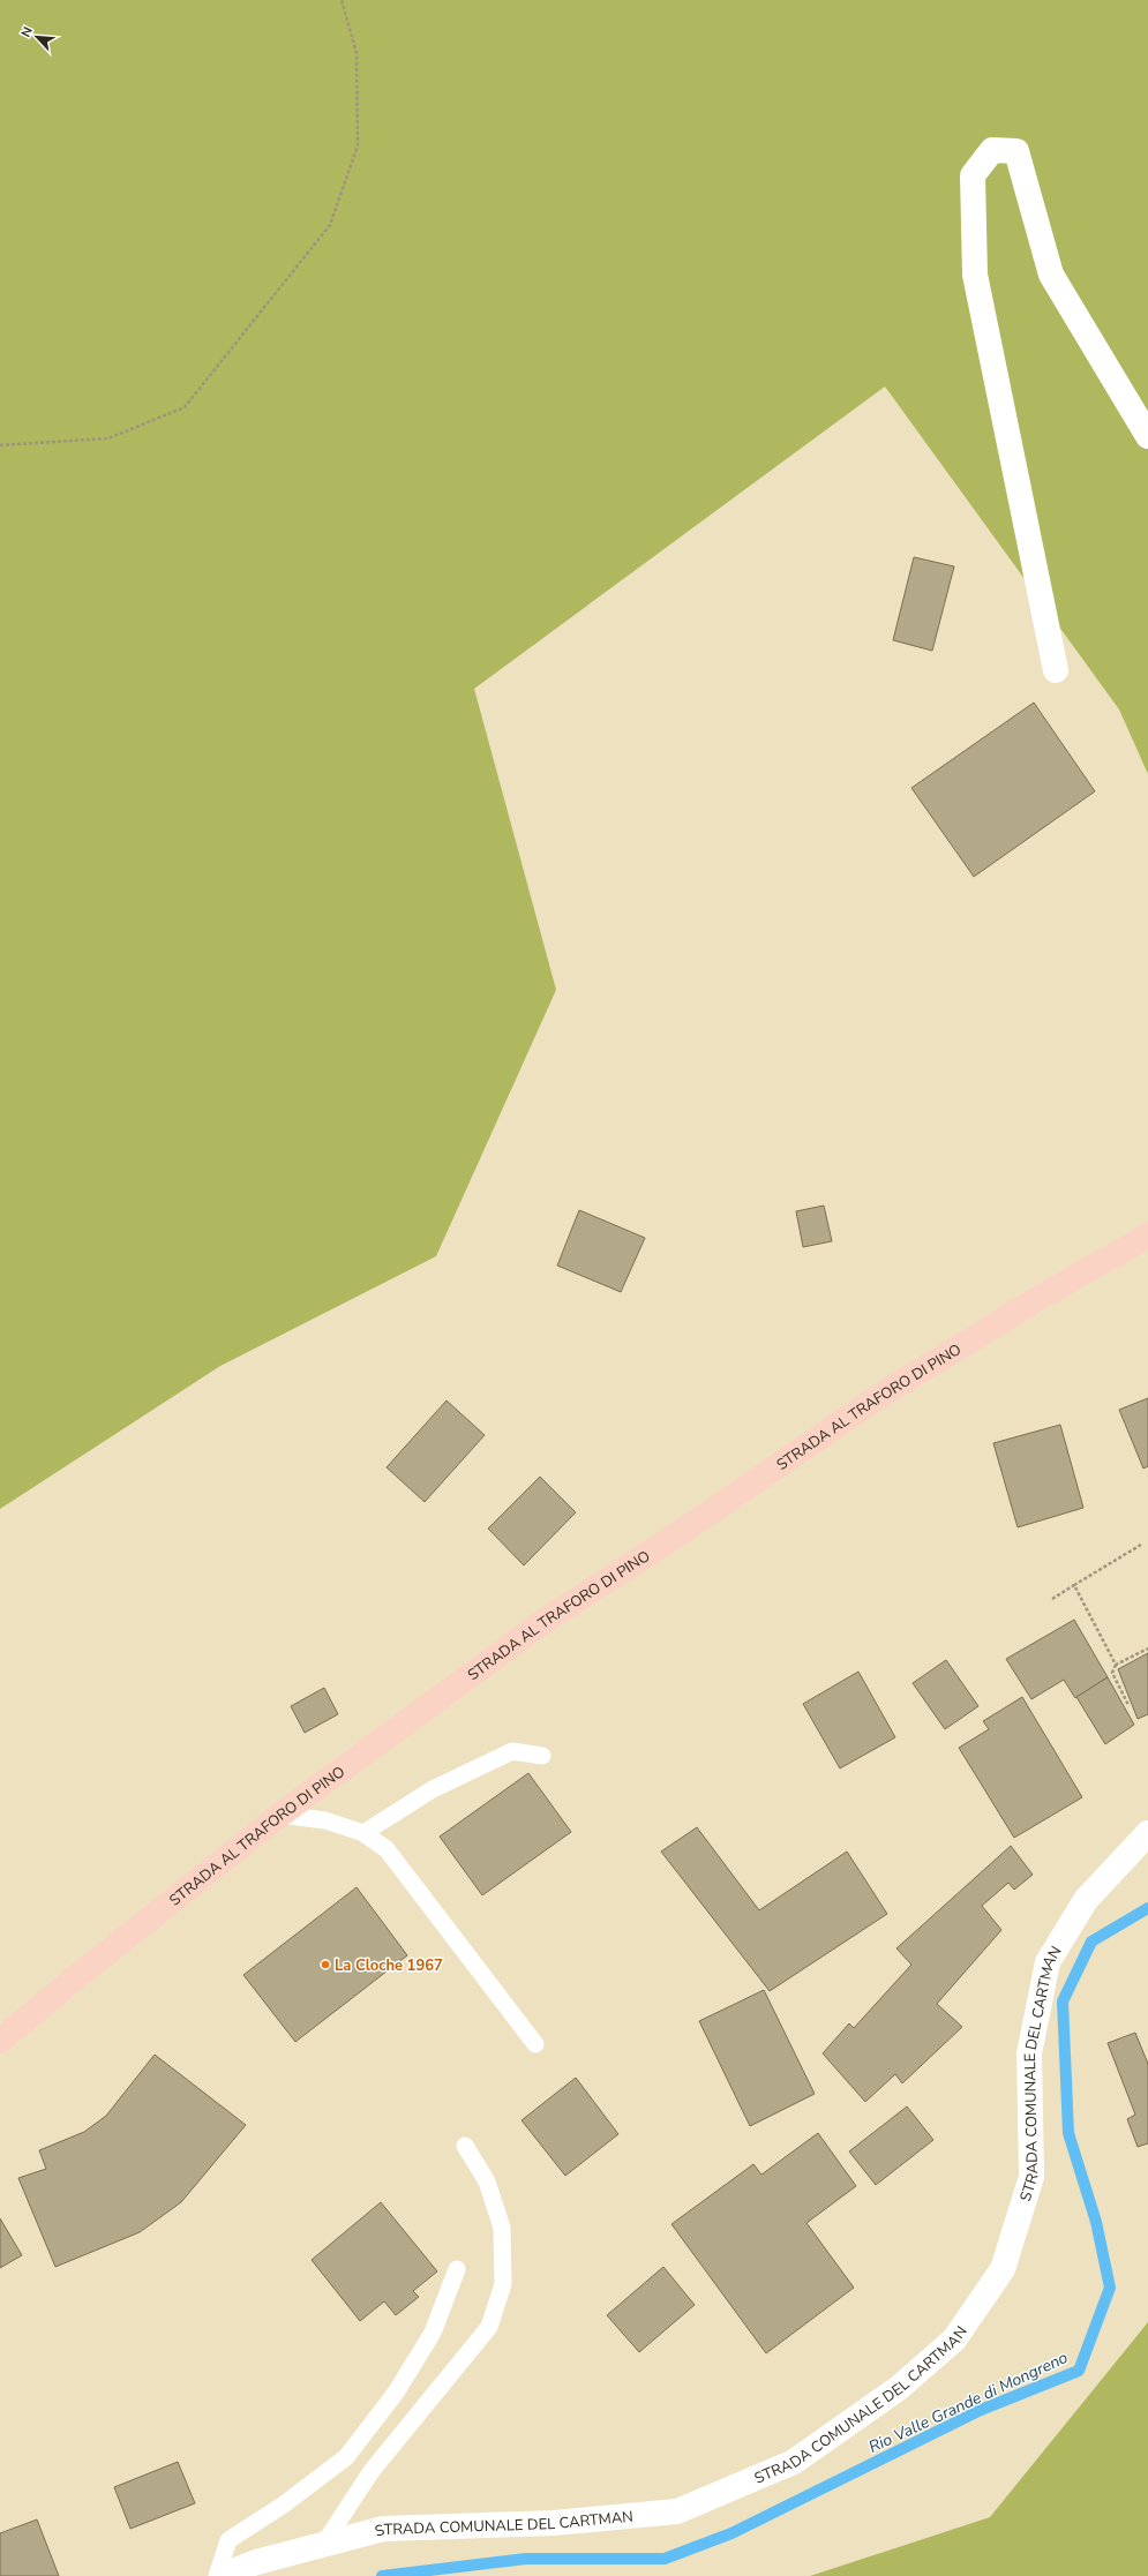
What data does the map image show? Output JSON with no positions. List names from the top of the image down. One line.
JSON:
{"streets":{"main road":["STRADA AL TRAFORO DI PINO"],"street":["STRADA COMUNALE DEL CARTMAN"]},"water":["Rio Valle Grande di Mongreno"],"places":["La Cloche 1967"],"north":"top left"}
